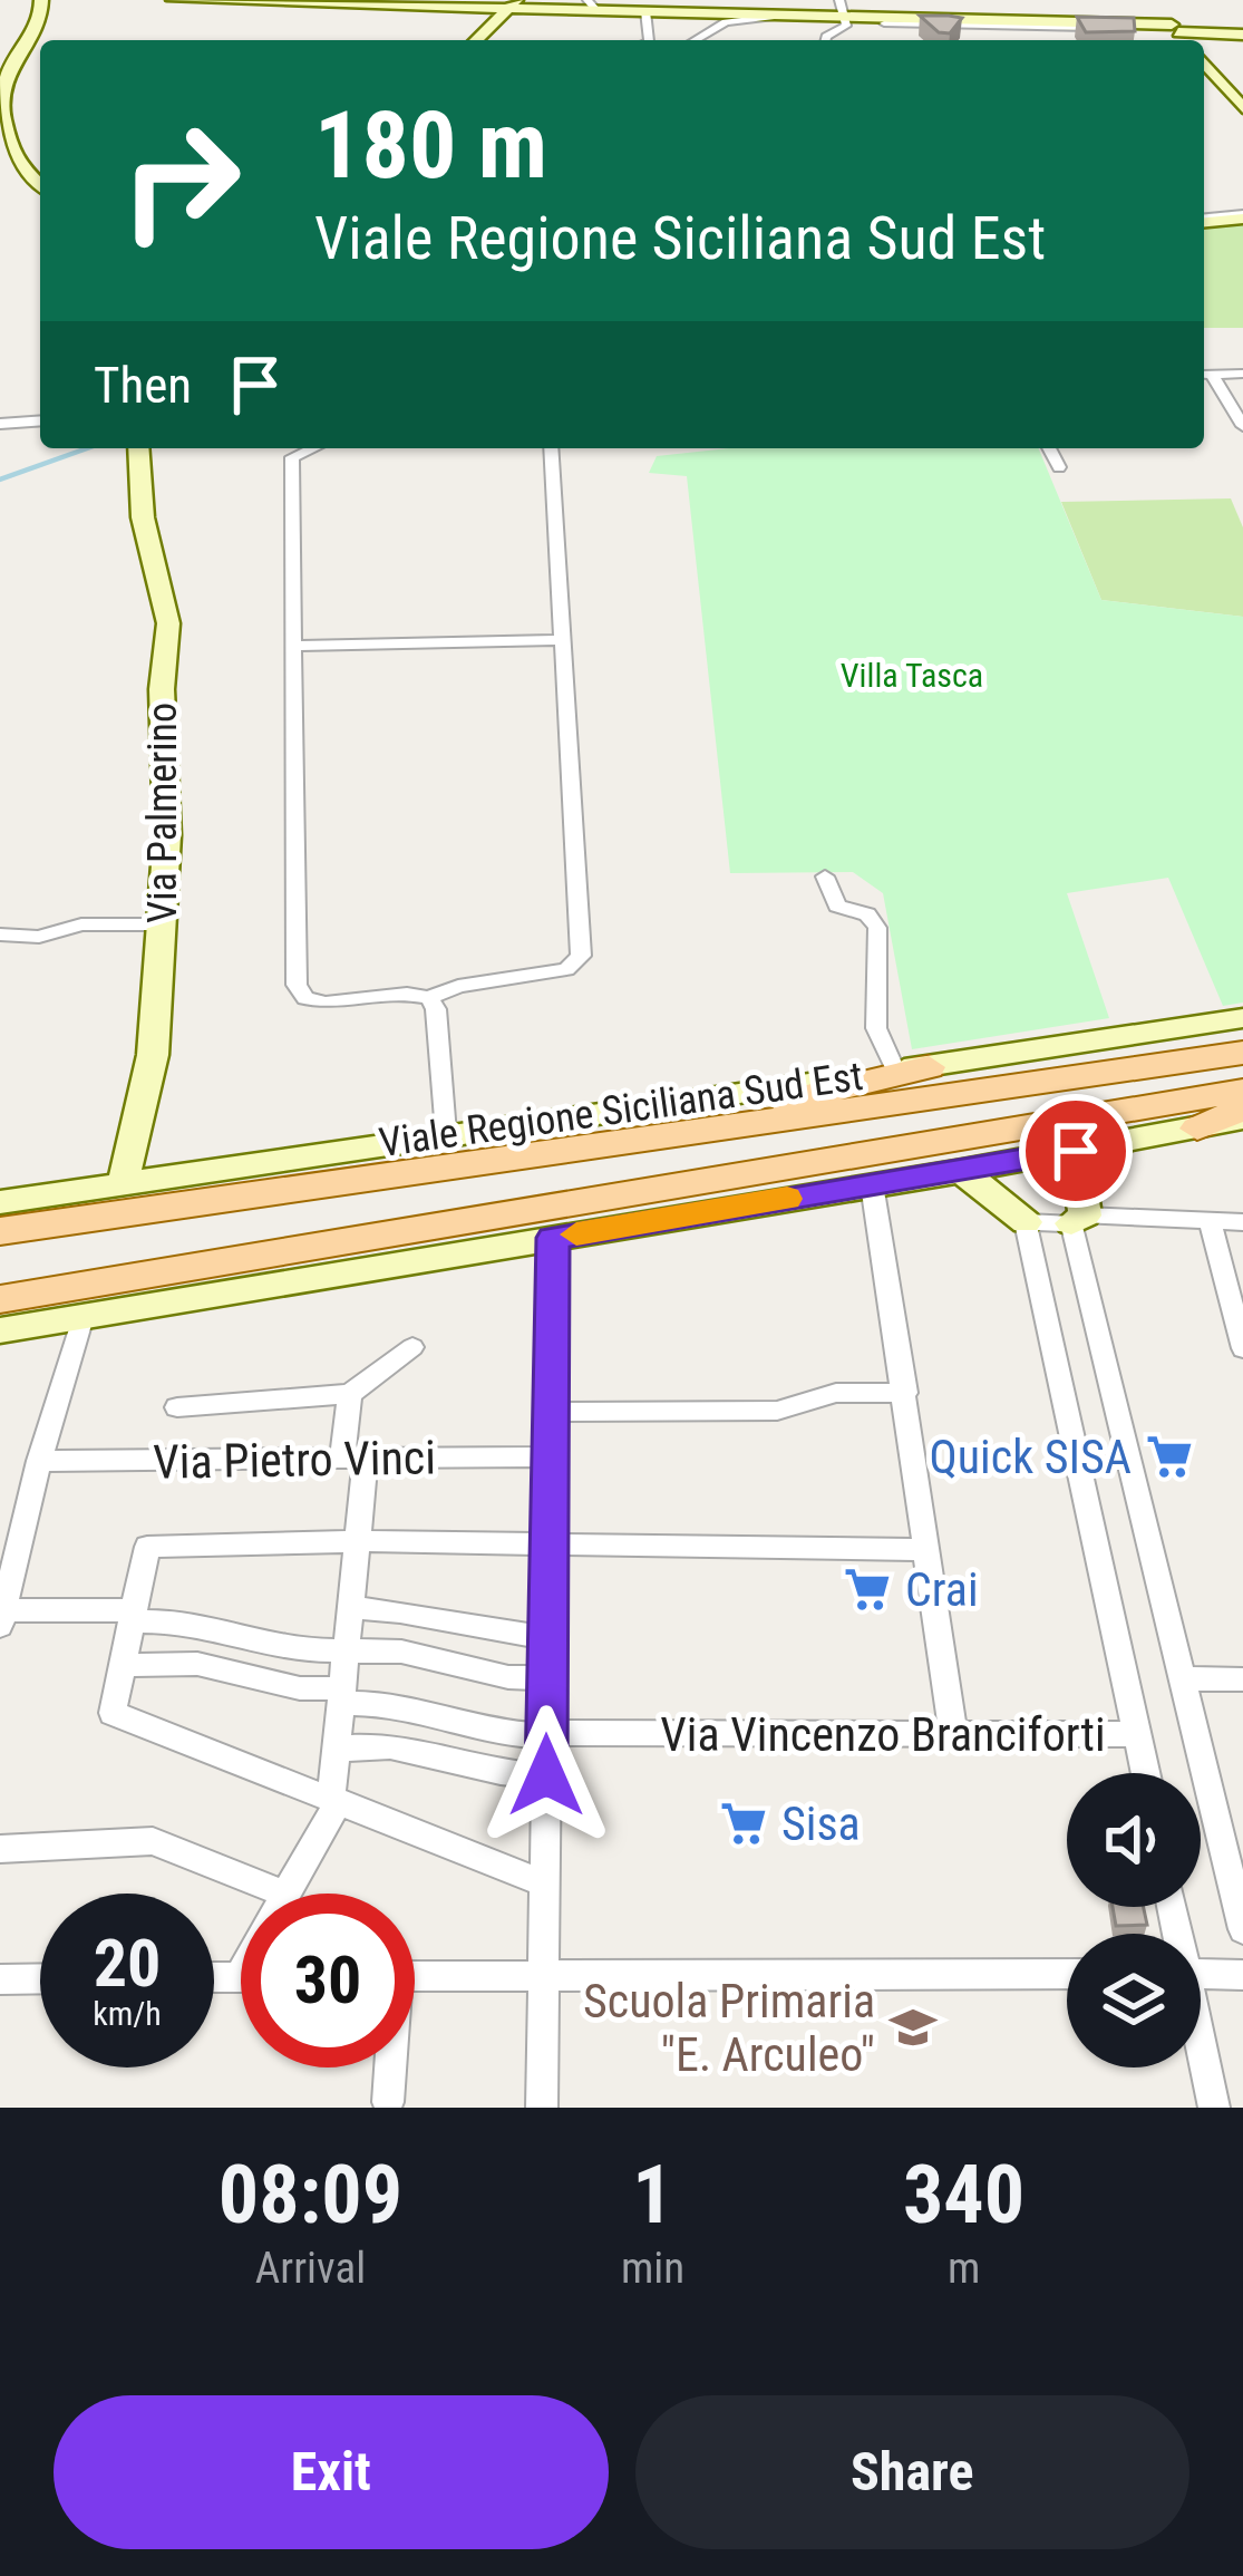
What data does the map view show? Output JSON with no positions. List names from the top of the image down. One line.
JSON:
{"streets":{"main road":["Viale Regione Siciliana Sud Est"],"street":["Via Palmerino","Via Pietro Vinci","Via Vincenzo Branciforti"]},"crossings":[["Via Palmerino","Viale Regione Siciliana Sud Est"]],"parks":["Villa Tasca"],"places":{"supermarket":["Quick SISA","Crai","Sisa"],"school or university":["Scuola Primaria \"E. Arculeo\""]},"page":{"turn":["180 m","Viale Regione Siciliana Sud Est"],"then":"Then","speed":"20 km/h","limit":"30","eta":["08:09","Arrival","1","min","340","m"],"buttons":["Exit","Share"]}}
